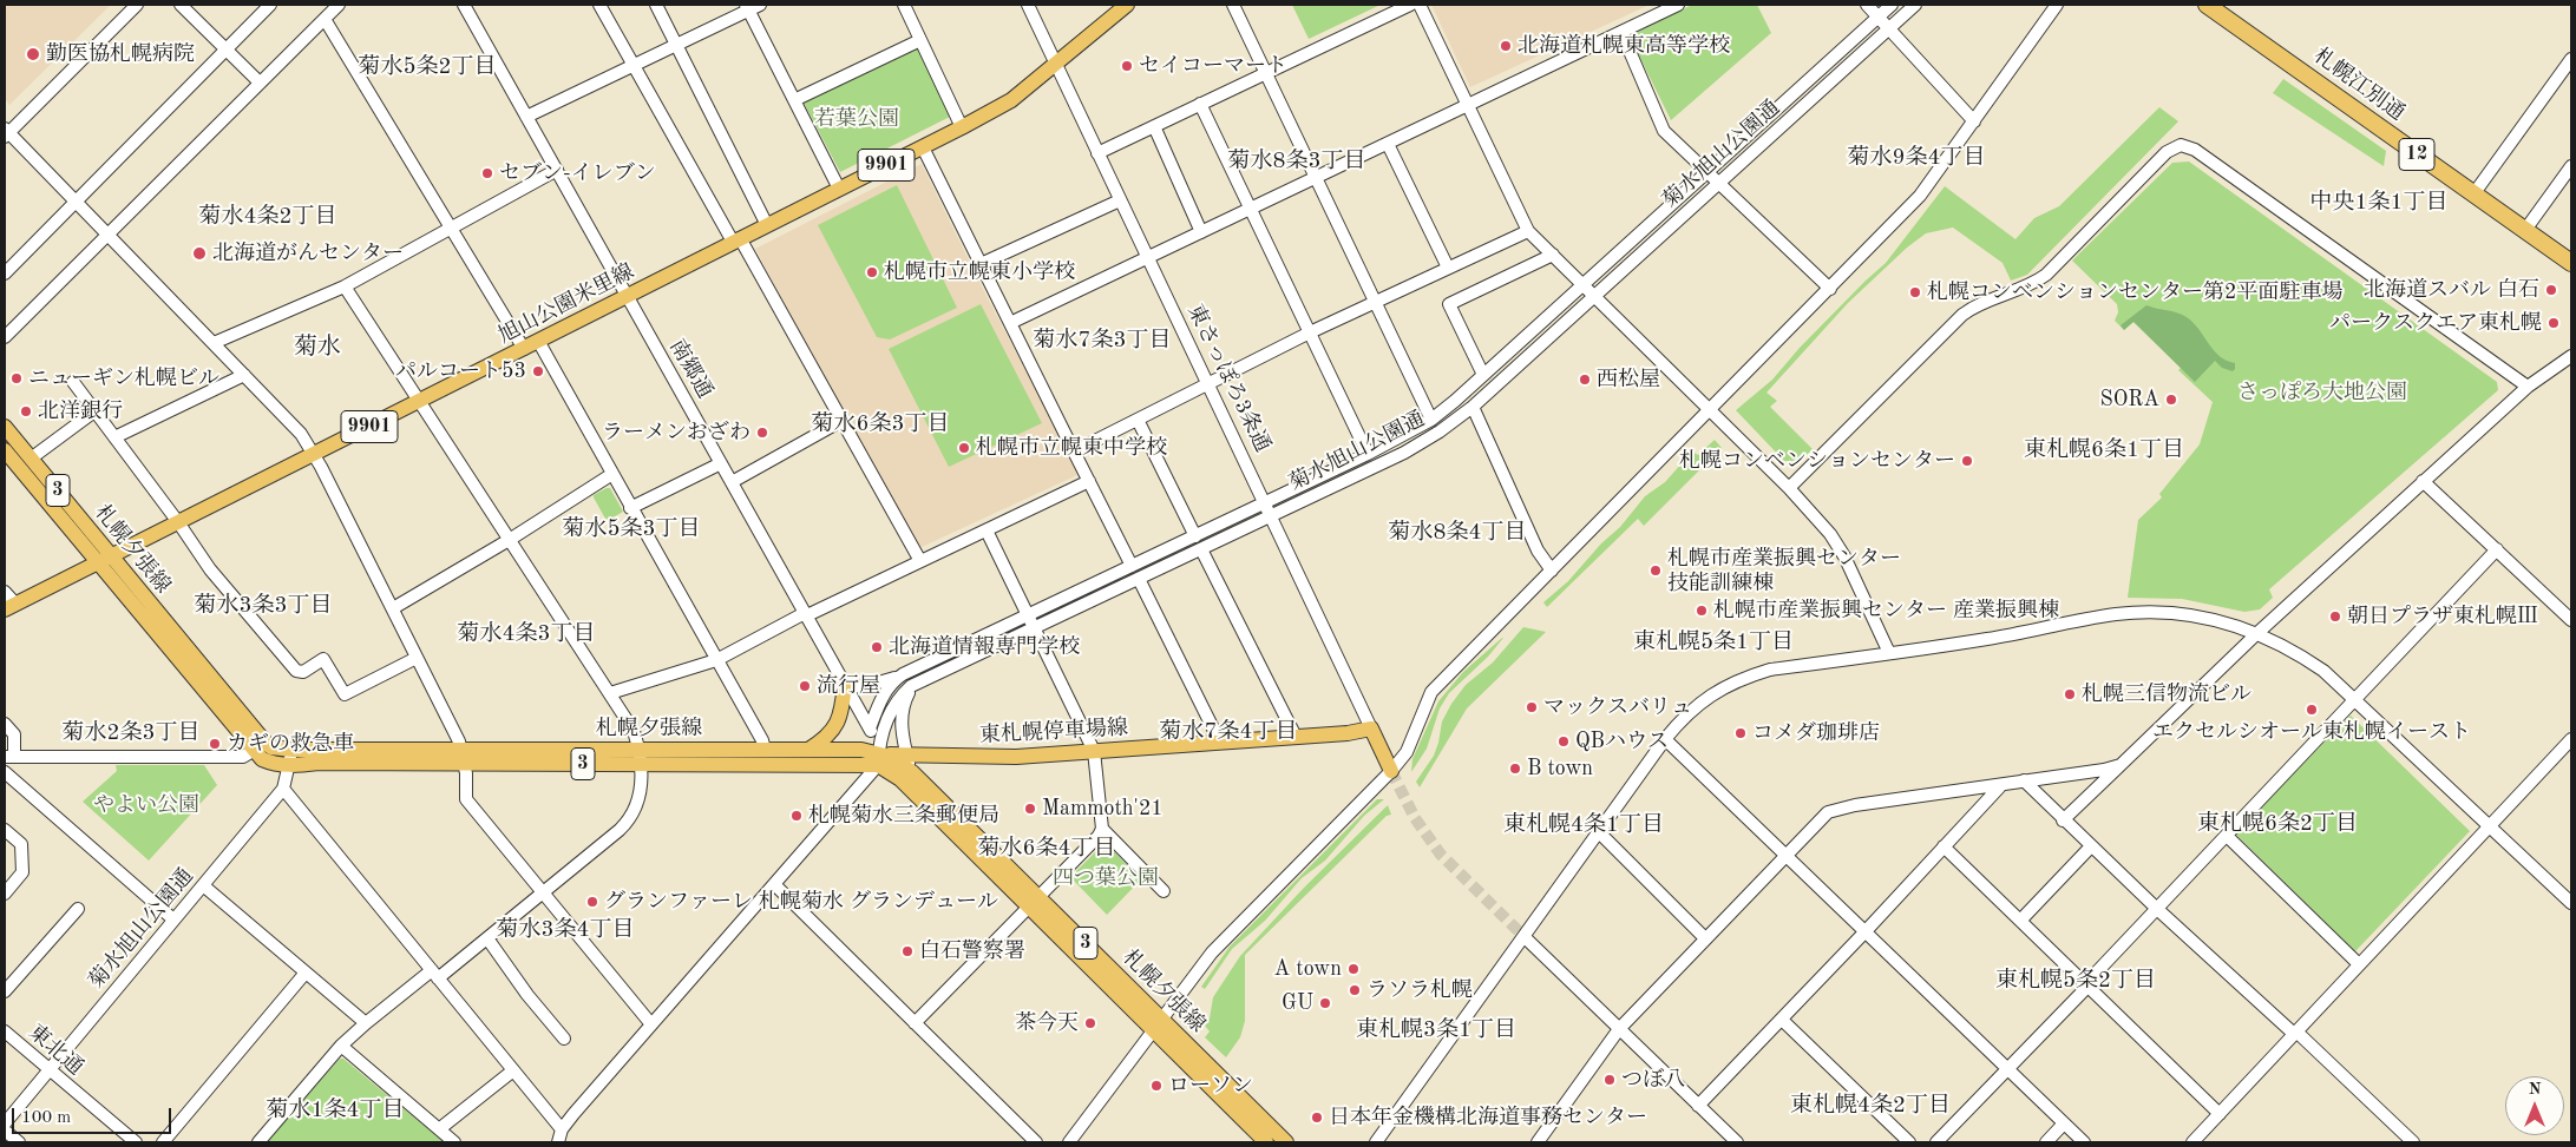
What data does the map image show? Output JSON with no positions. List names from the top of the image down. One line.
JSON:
{"streets":{"highway":["札幌江別通","12"],"main road":["9901","旭山公園米里線","東さっぽろ3条通","3","札幌夕張線","東札幌停車場線"],"street":["菊水旭山公園通","南郷通","東北通"]},"crossings":[["菊水旭山公園通","南郷通"],["菊水旭山公園通","東さっぽろ3条通"],["菊水旭山公園通","札幌夕張線"],["菊水旭山公園通","東札幌停車場線"],["菊水旭山公園通","東北通"],["旭山公園米里線","南郷通"],["旭山公園米里線","東さっぽろ3条通"],["旭山公園米里線","札幌夕張線"],["南郷通","札幌夕張線"],["南郷通","東札幌停車場線"],["東さっぽろ3条通","東札幌停車場線"],["札幌夕張線","東札幌停車場線"]],"districts":["菊水5条2丁目","菊水9条4丁目","菊水8条3丁目","中央1条1丁目","菊水4条2丁目","菊水7条3丁目","菊水","菊水6条3丁目","東札幌6条1丁目","菊水5条3丁目","菊水8条4丁目","菊水3条3丁目","菊水4条3丁目","東札幌5条1丁目","菊水7条4丁目","菊水2条3丁目","東札幌6条2丁目","東札幌4条1丁目","菊水6条4丁目","菊水3条4丁目","東札幌5条2丁目","東札幌3条1丁目","東札幌4条2丁目","菊水1条4丁目"],"parks":["若葉公園","さっぽろ大地公園","やよい公園","四つ葉公園"],"places":["北海道札幌東高等学校","勤医協札幌病院","セイコーマート","セブン-イレブン","北海道がんセンター","札幌市立幌東小学校","北海道スバル 白石","札幌コンベンションセンター第2平面駐車場","パークスクエア東札幌","パルコート53","ニューギン札幌ビル","西松屋","SORA","北洋銀行","ラーメンおざわ","札幌市立幌東中学校","札幌コンベンションセンター","札幌市産業振興センター 技能訓練棟","札幌市産業振興センター 産業振興棟","朝日プラザ東札幌Ⅲ","北海道情報専門学校","流行屋","札幌三信物流ビル","マックスバリュ","エクセルシオール東札幌イースト","コメダ珈琲店","QBハウス","カギの救急車","B town","Mammoth'21","札幌菊水三条郵便局","グランファーレ 札幌菊水 グランデュール","白石警察署","A town","ラソラ札幌","GU","茶今天","つぼ八","ローソン","日本年金機構北海道事務センター"],"scale_bar":"100 m","north":"top"}
